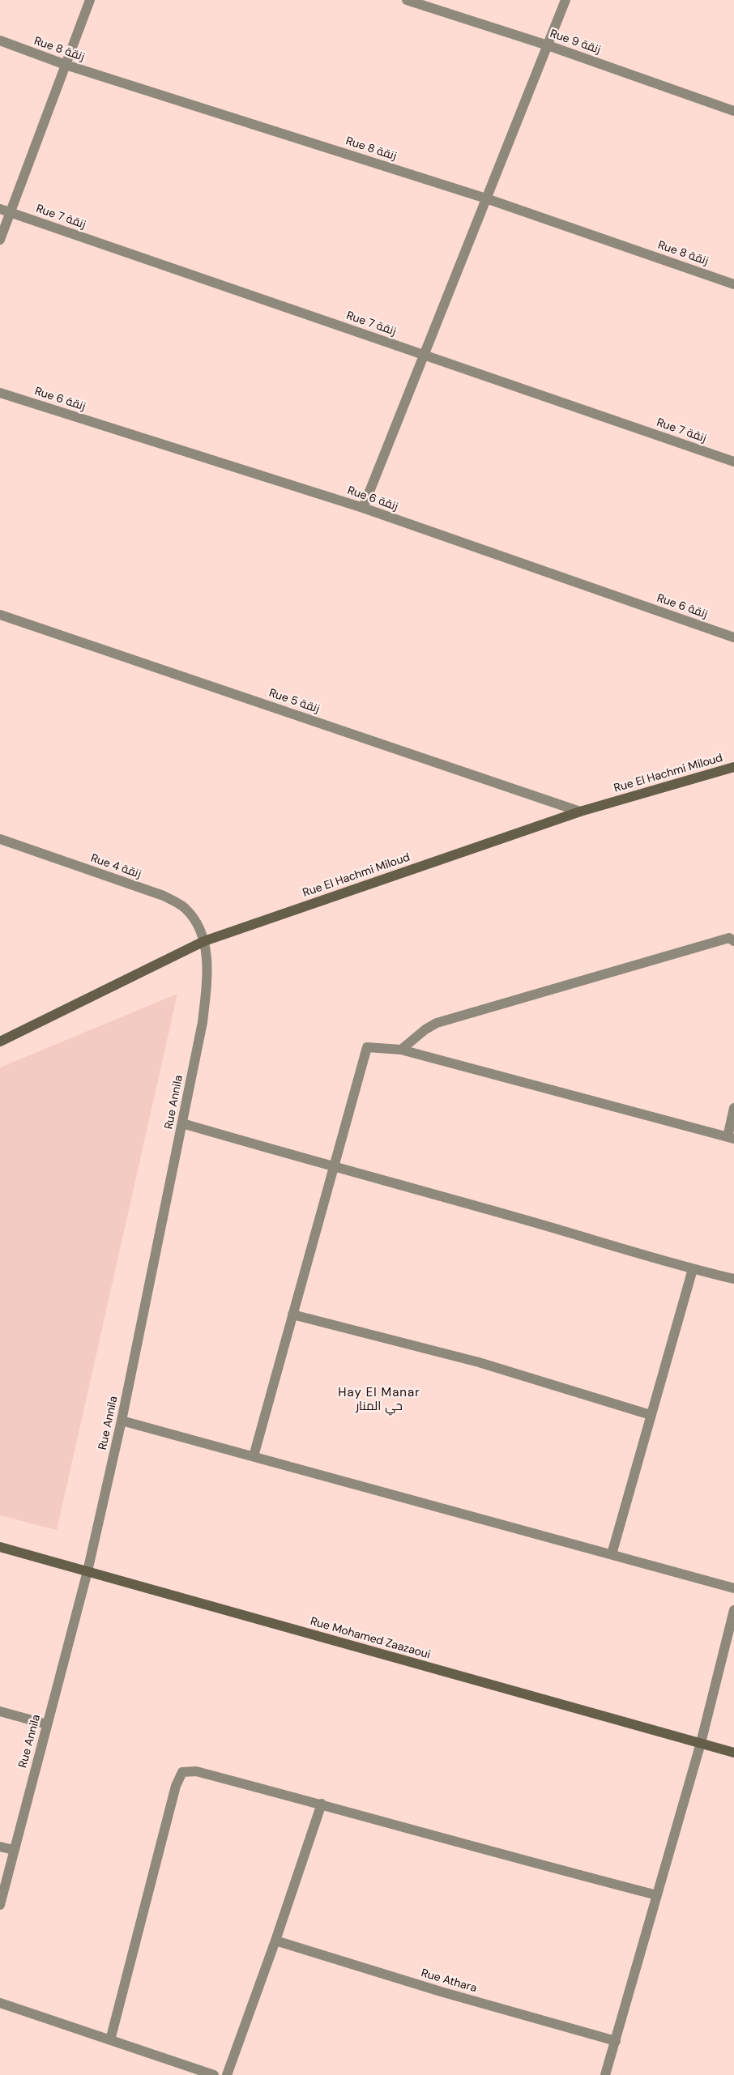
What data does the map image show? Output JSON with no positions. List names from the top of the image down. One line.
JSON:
{"streets":{"street":["Rue 9 زنقة","Rue 8 زنقة","Rue 7 زنقة","Rue 6 زنقة","Rue 5 زنقة","Rue El Hachmi Miloud","Rue 4 زنقة","Rue Annila","Rue Mohamed Zaazaoui","Rue Athara"]},"crossings":[["Rue 5 زنقة","Rue El Hachmi Miloud"],["Rue El Hachmi Miloud","Rue 4 زنقة"],["Rue El Hachmi Miloud","Rue Annila"],["Rue 4 زنقة","Rue Annila"],["Rue Annila","Rue Mohamed Zaazaoui"]],"districts":["Hay El Manar حي المنار"]}
